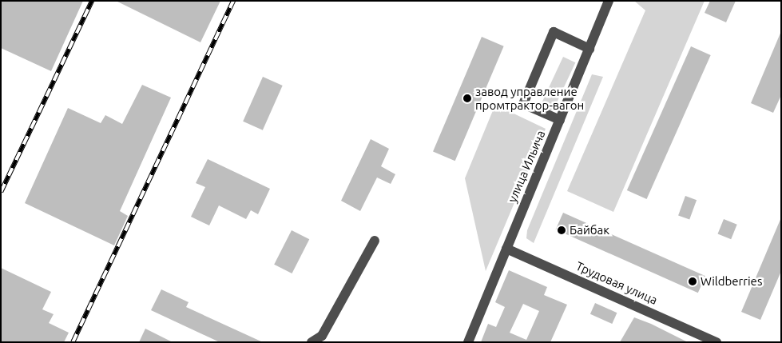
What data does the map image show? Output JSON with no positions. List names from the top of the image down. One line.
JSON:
{"streets":{"street":["улица Ильича","Трудовая улица"]},"crossings":[["улица Ильича","Трудовая улица"]],"places":["завод управление промтрактор-вагон","Байбак","Wildberries"]}
